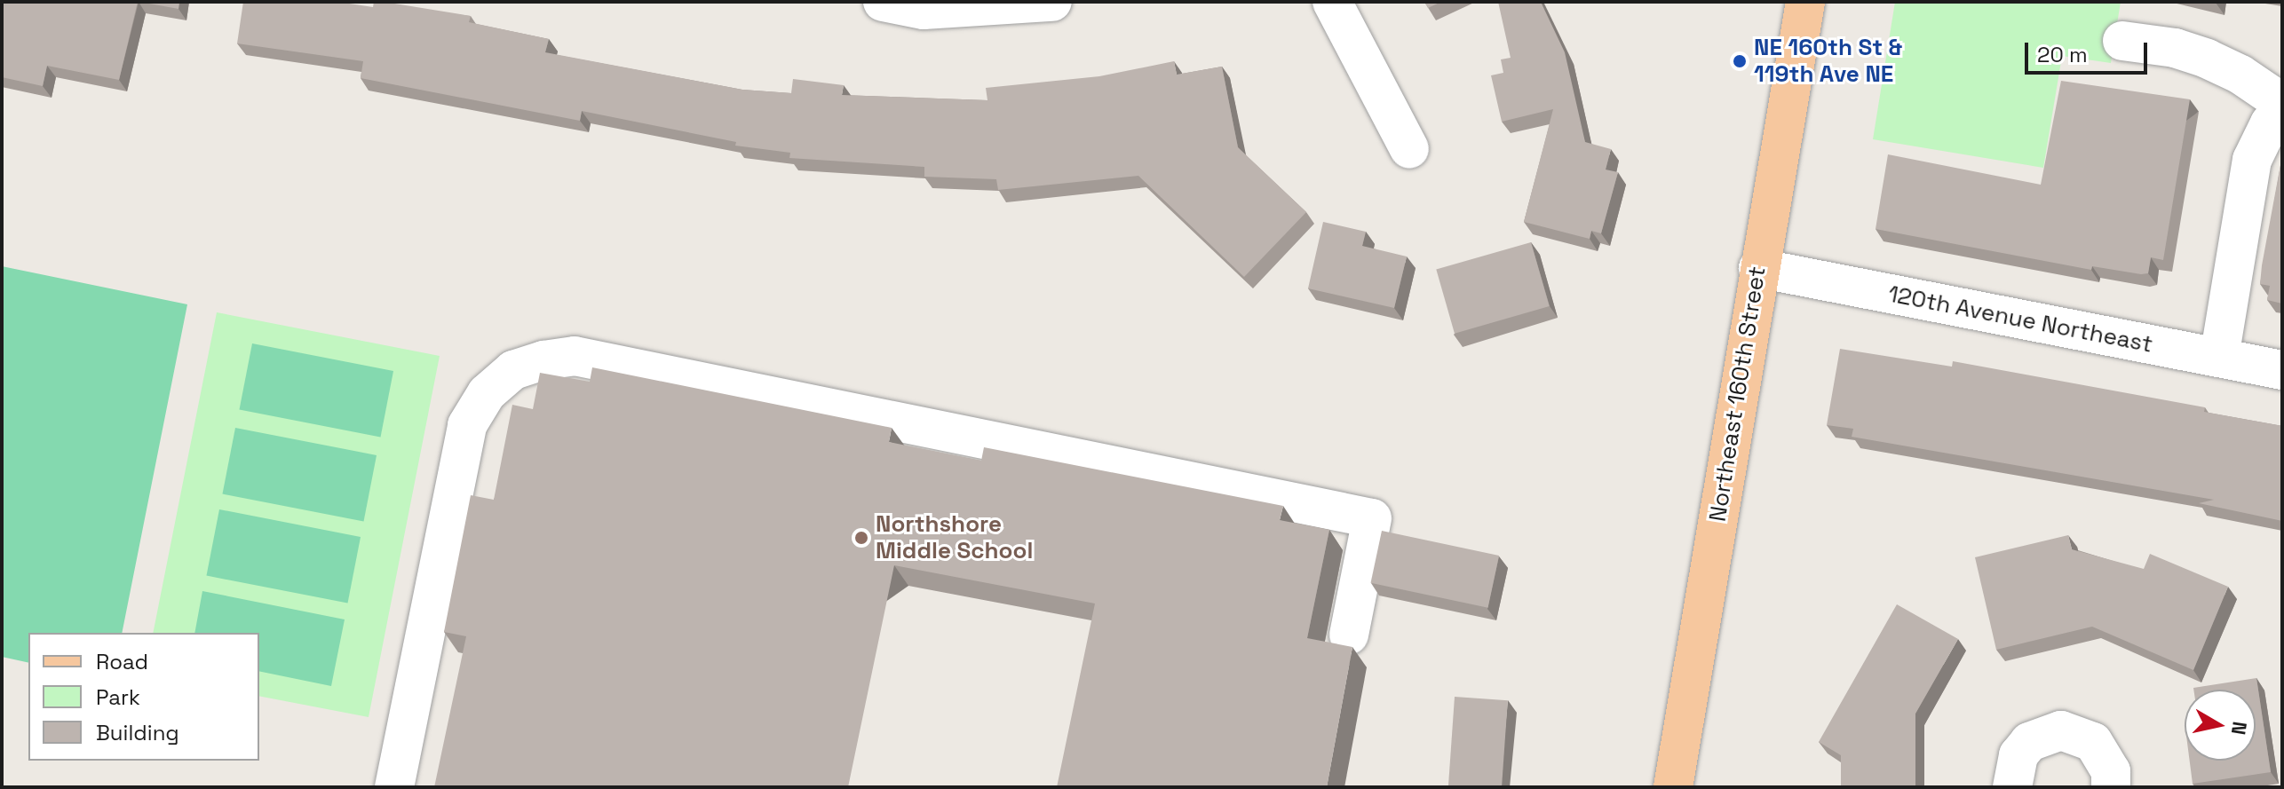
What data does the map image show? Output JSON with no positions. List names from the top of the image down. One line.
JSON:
{"streets":{"main road":["Northeast 160th Street"],"street":["120th Avenue Northeast"]},"crossings":[["120th Avenue Northeast","Northeast 160th Street"]],"places":["NE 160th St & 119th Ave NE","Northshore Middle School"],"legend":["Road","Park","Building"],"scale_bar":"20 m","north":"right"}
